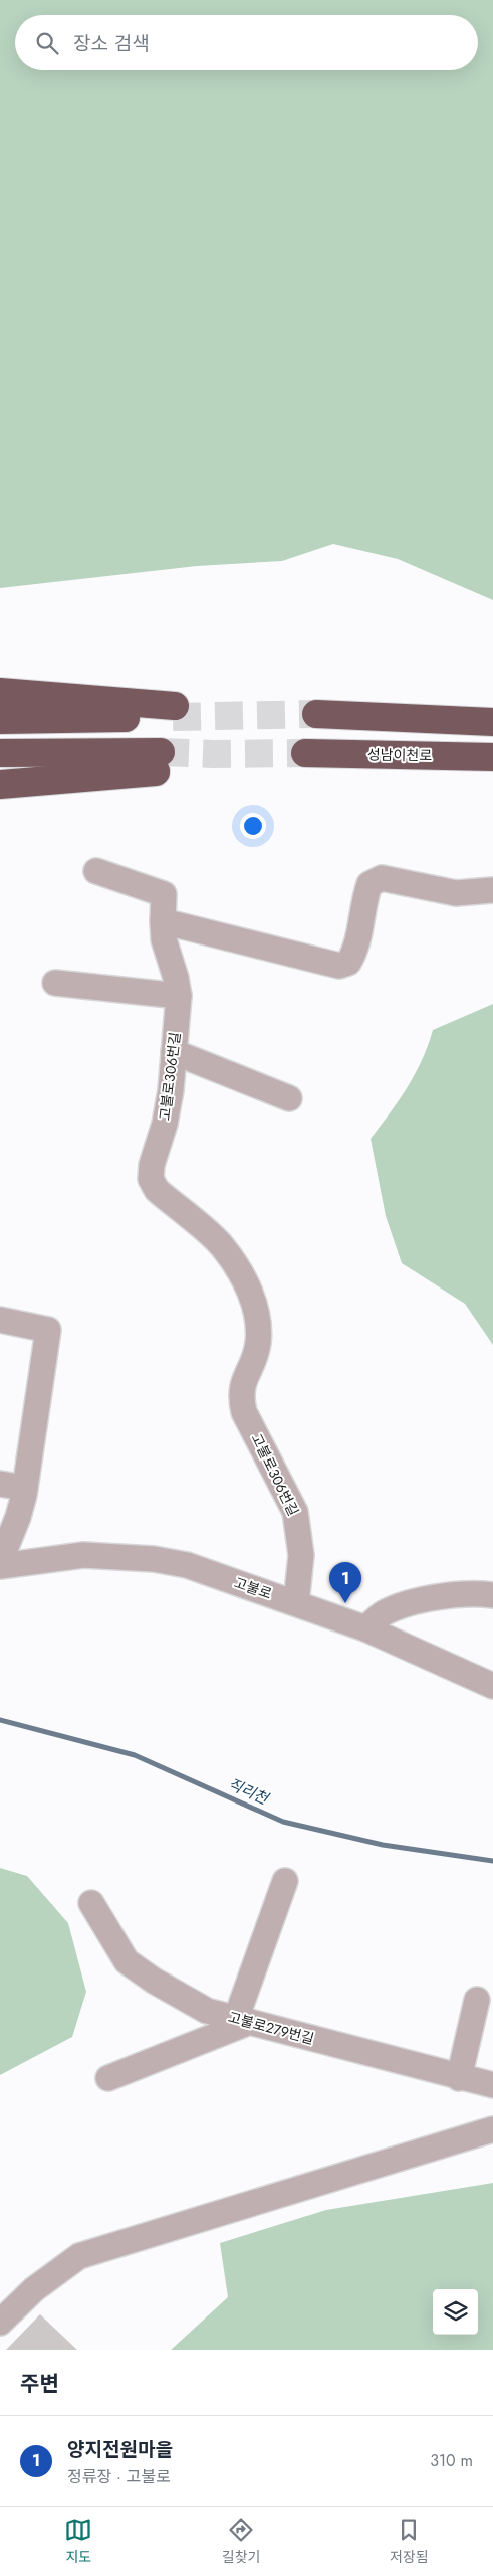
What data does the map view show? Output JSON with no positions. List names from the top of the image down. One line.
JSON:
{"streets":{"highway":["성남이천로"],"street":["고불로306번길","고불로","고불로279번길"]},"crossings":[["고불로306번길","고불로"]],"water":["직리천"],"page":{"search":"장소 검색","pins":"1","heading":"주변","list":[{"mark":"1","name":"양지전원마을","note":"정류장 · 고불로","value":"310 m"}],"nav":["지도","길찾기","저장됨"]}}
